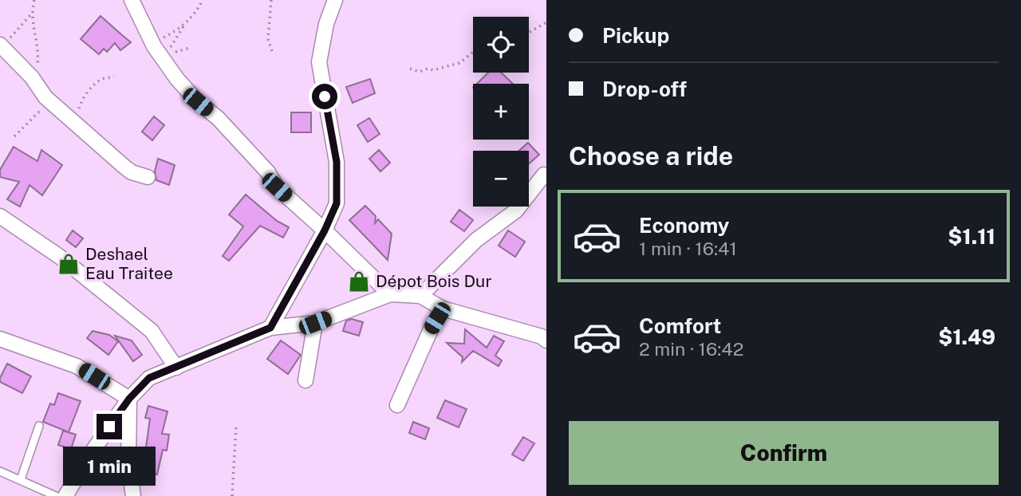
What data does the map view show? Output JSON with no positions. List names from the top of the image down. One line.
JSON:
{"places":{"shop":["Deshael Eau Traitee","Dépot Bois Dur"]},"page":{"banner":["Pickup","Drop-off"],"map_buttons":["+","−"],"heading":"Choose a ride","list":[{"name":"Economy","note":"1 min · 16:41","value":"$1.11"},{"name":"Comfort","note":"2 min · 16:42","value":"$1.49"}],"buttons":"Confirm","bubble":"1 min"}}
